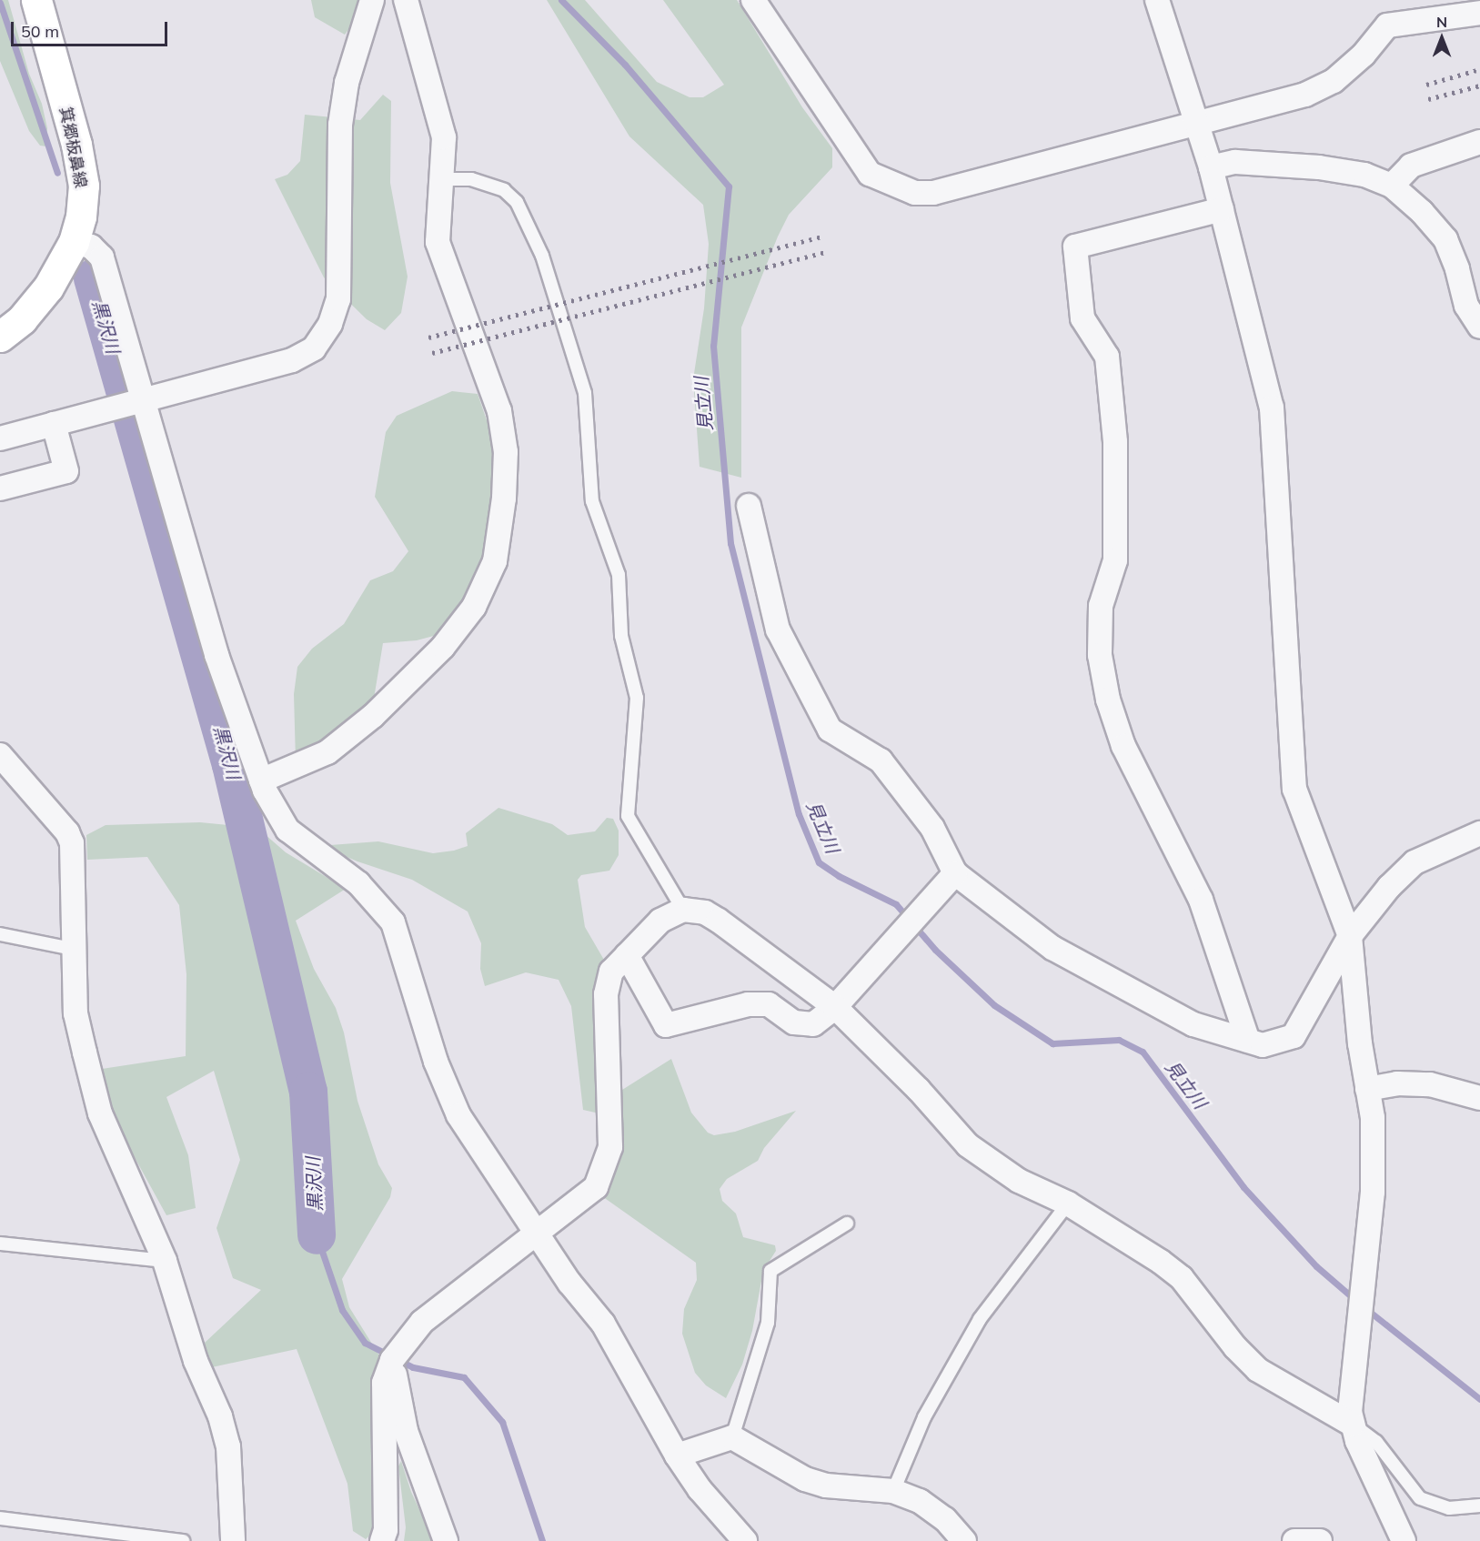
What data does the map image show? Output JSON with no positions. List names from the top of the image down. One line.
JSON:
{"streets":{"main road":["箕郷板鼻線"]},"water":["黒沢川","見立川"],"scale_bar":"50 m","north":"top"}
